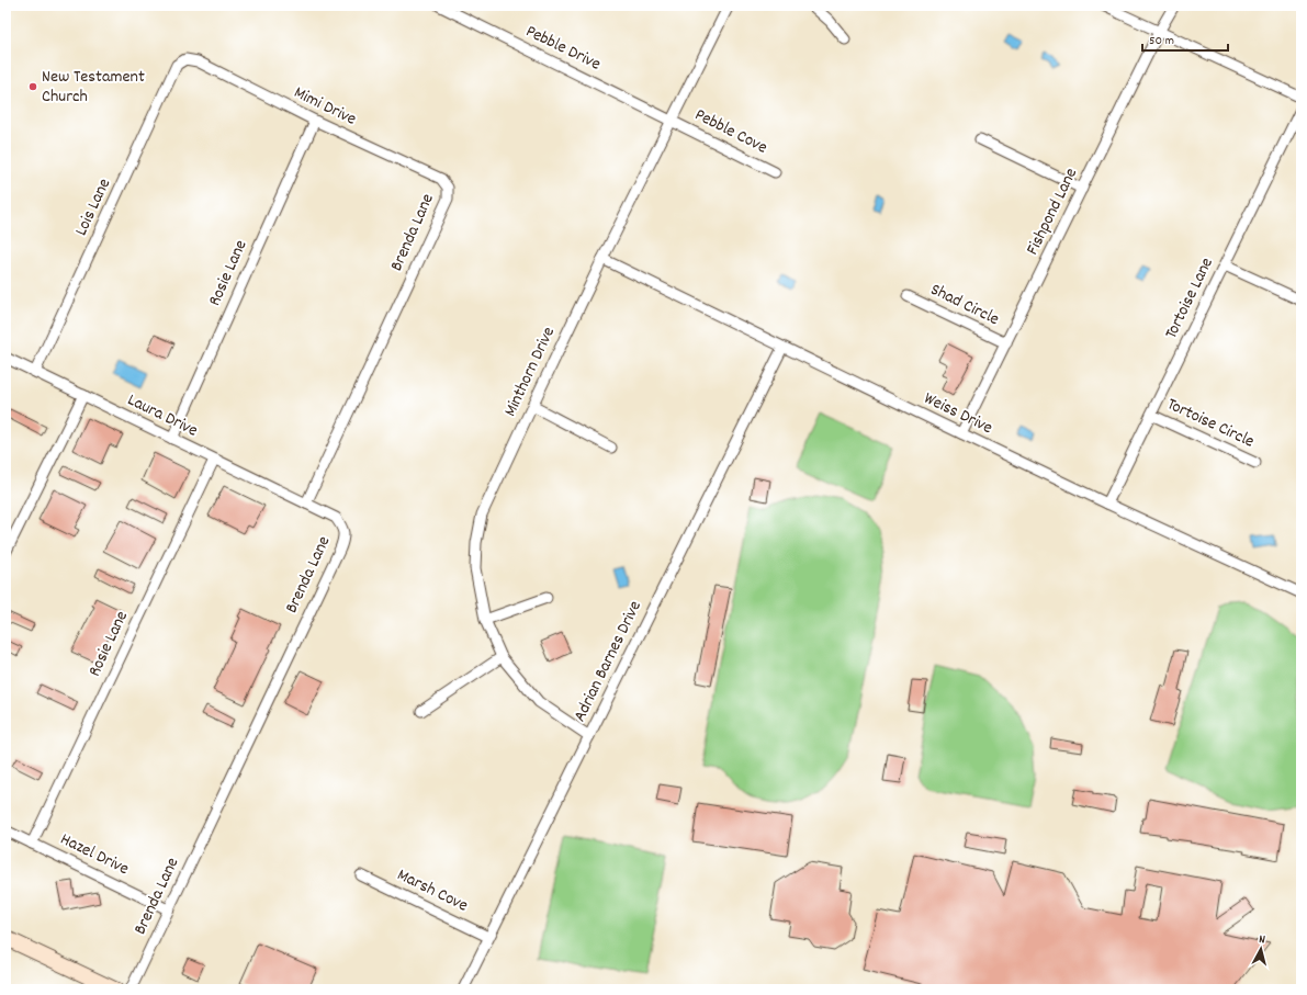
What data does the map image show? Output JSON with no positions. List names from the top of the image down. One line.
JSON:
{"streets":{"street":["Pebble Drive","Mimi Drive","Pebble Cove","Lois Lane","Fishpond Lane","Brenda Lane","Rosie Lane","Tortoise Lane","Shad Circle","Minthorn Drive","Weiss Drive","Laura Drive","Tortoise Circle","Adrian Barnes Drive","Hazel Drive","Marsh Cove"]},"crossings":[["Pebble Drive","Pebble Cove"],["Pebble Drive","Minthorn Drive"],["Mimi Drive","Lois Lane"],["Mimi Drive","Brenda Lane"],["Mimi Drive","Rosie Lane"],["Pebble Cove","Minthorn Drive"],["Lois Lane","Laura Drive"],["Fishpond Lane","Shad Circle"],["Fishpond Lane","Weiss Drive"],["Brenda Lane","Laura Drive"],["Brenda Lane","Hazel Drive"],["Rosie Lane","Laura Drive"],["Rosie Lane","Hazel Drive"],["Tortoise Lane","Weiss Drive"],["Tortoise Lane","Tortoise Circle"],["Minthorn Drive","Weiss Drive"],["Minthorn Drive","Adrian Barnes Drive"],["Weiss Drive","Adrian Barnes Drive"],["Adrian Barnes Drive","Marsh Cove"]],"places":["New Testament Church"],"scale_bar":"50 m","north":"top"}
